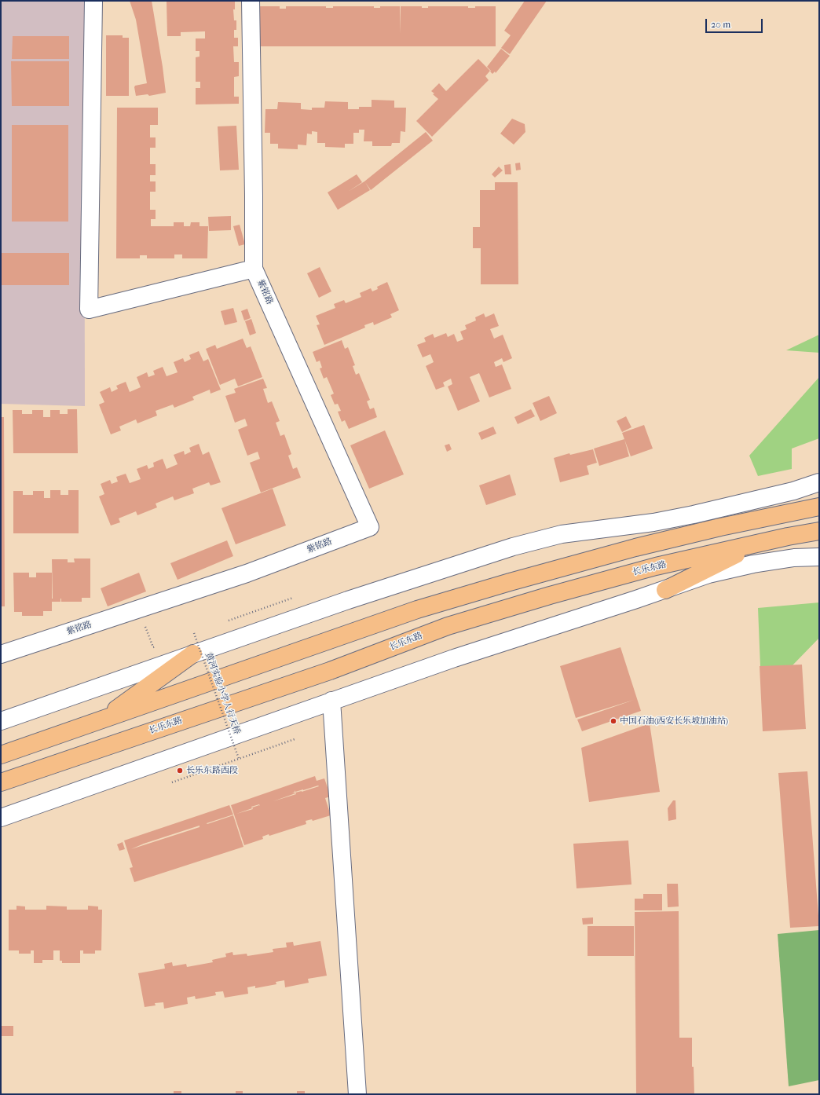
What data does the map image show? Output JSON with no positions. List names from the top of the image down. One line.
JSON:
{"streets":{"main road":["长乐东路"],"street":["紫铭路"],"path":["黄河实验小学人行天桥"]},"places":["中国石油(西安长乐坡加油站)","长乐东路西段"],"scale_bar":"20 m"}
